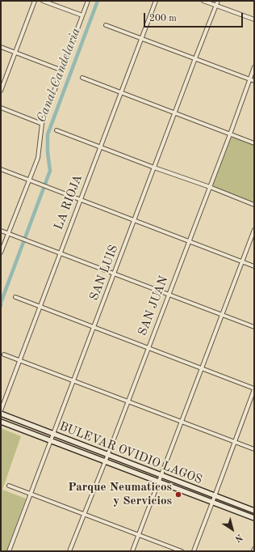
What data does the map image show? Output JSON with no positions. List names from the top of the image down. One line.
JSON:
{"streets":{"main road":["BULEVAR OVIDIO LAGOS"],"street":["LA RIOJA","SAN LUIS","SAN JUAN"]},"crossings":[["SAN LUIS","BULEVAR OVIDIO LAGOS"],["SAN JUAN","BULEVAR OVIDIO LAGOS"]],"water":["Canal Candelaria"],"places":["Parque Neumaticos y Servicios"],"scale_bar":"200 m","north":"bottom right"}
